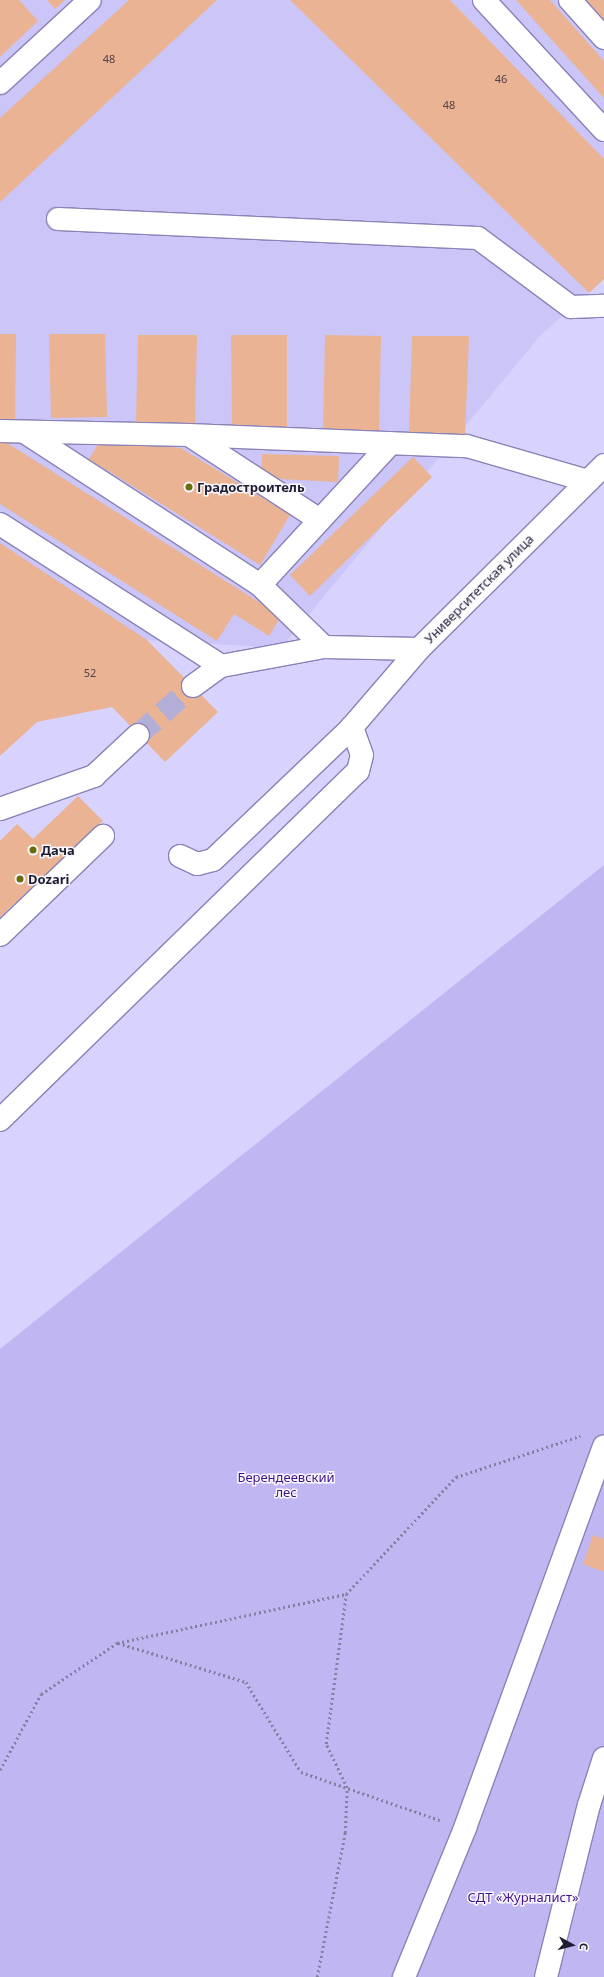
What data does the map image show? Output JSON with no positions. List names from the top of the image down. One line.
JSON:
{"streets":{"street":["Университетская улица"]},"parks":["Берендеевский лес","СДТ «Журналист»"],"places":["Градостроитель","Дача","Dozari"],"house_numbers":["48","46","48","52"],"north":"right"}
